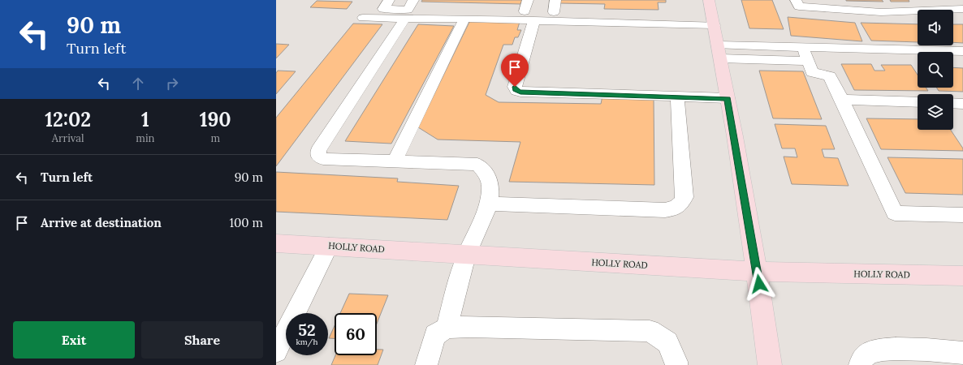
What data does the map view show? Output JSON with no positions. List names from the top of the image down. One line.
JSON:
{"streets":{"main road":["HOLLY ROAD"]},"page":{"turn":["90 m","Turn left"],"eta":["12:02","Arrival","1","min","190","m"],"list":[{"name":"Turn left","value":"90 m"},{"name":"Arrive at destination","value":"100 m"}],"speed":"52 km/h","limit":"60","buttons":["Exit","Share"]}}
